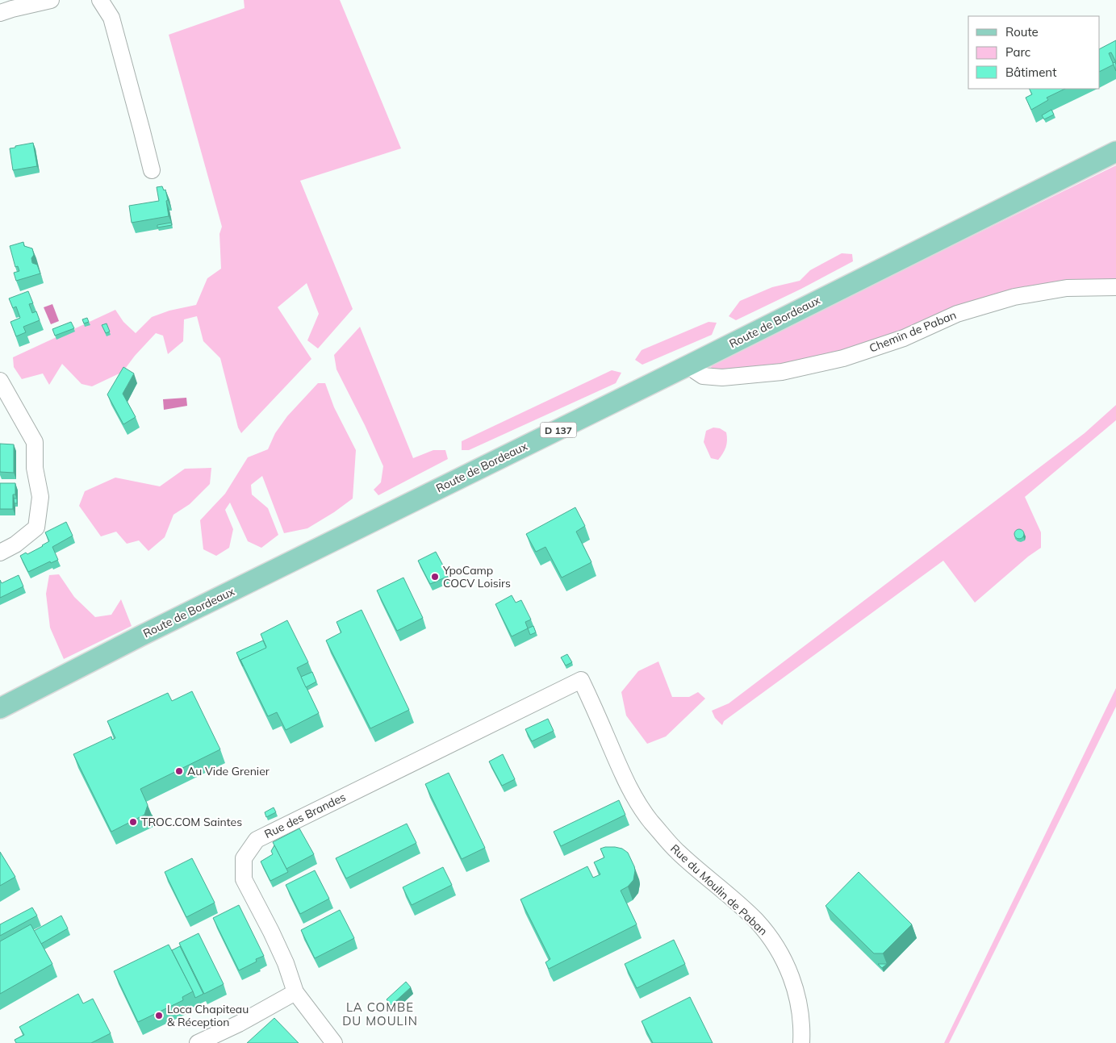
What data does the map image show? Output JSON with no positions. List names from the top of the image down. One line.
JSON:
{"streets":{"main road":["Route de Bordeaux","D 137"],"street":["Chemin de Paban","Rue des Brandes","Rue du Moulin de Paban"]},"crossings":[["Route de Bordeaux","Chemin de Paban"],["Rue des Brandes","Rue du Moulin de Paban"]],"districts":["LA COMBE DU MOULIN"],"places":["YpoCamp COCV Loisirs","Au Vide Grenier","TROC.COM Saintes","Loca Chapiteau & Réception"],"legend":["Route","Parc","Bâtiment"]}
